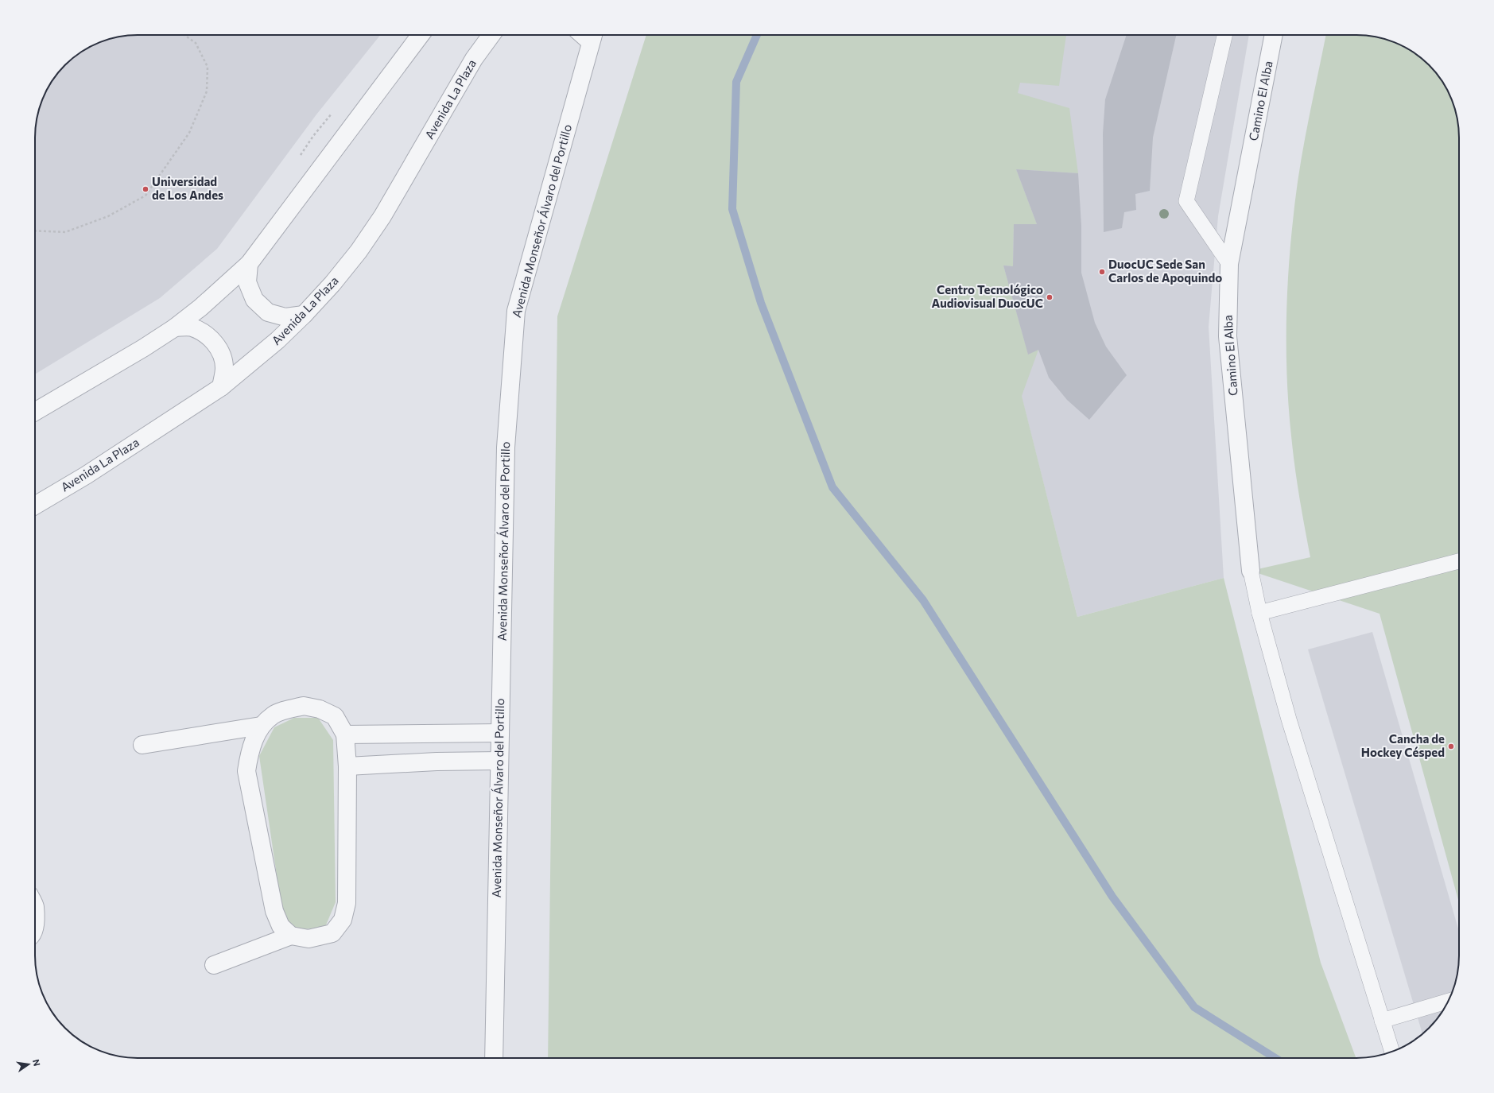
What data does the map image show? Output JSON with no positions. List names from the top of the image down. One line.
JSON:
{"streets":{"street":["Avenida La Plaza","Camino El Alba","Avenida Monseñor Álvaro del Portillo"]},"places":["Universidad de Los Andes","DuocUC Sede San Carlos de Apoquindo","Centro Tecnológico Audiovisual DuocUC","Cancha de Hockey Césped"],"north":"right"}
